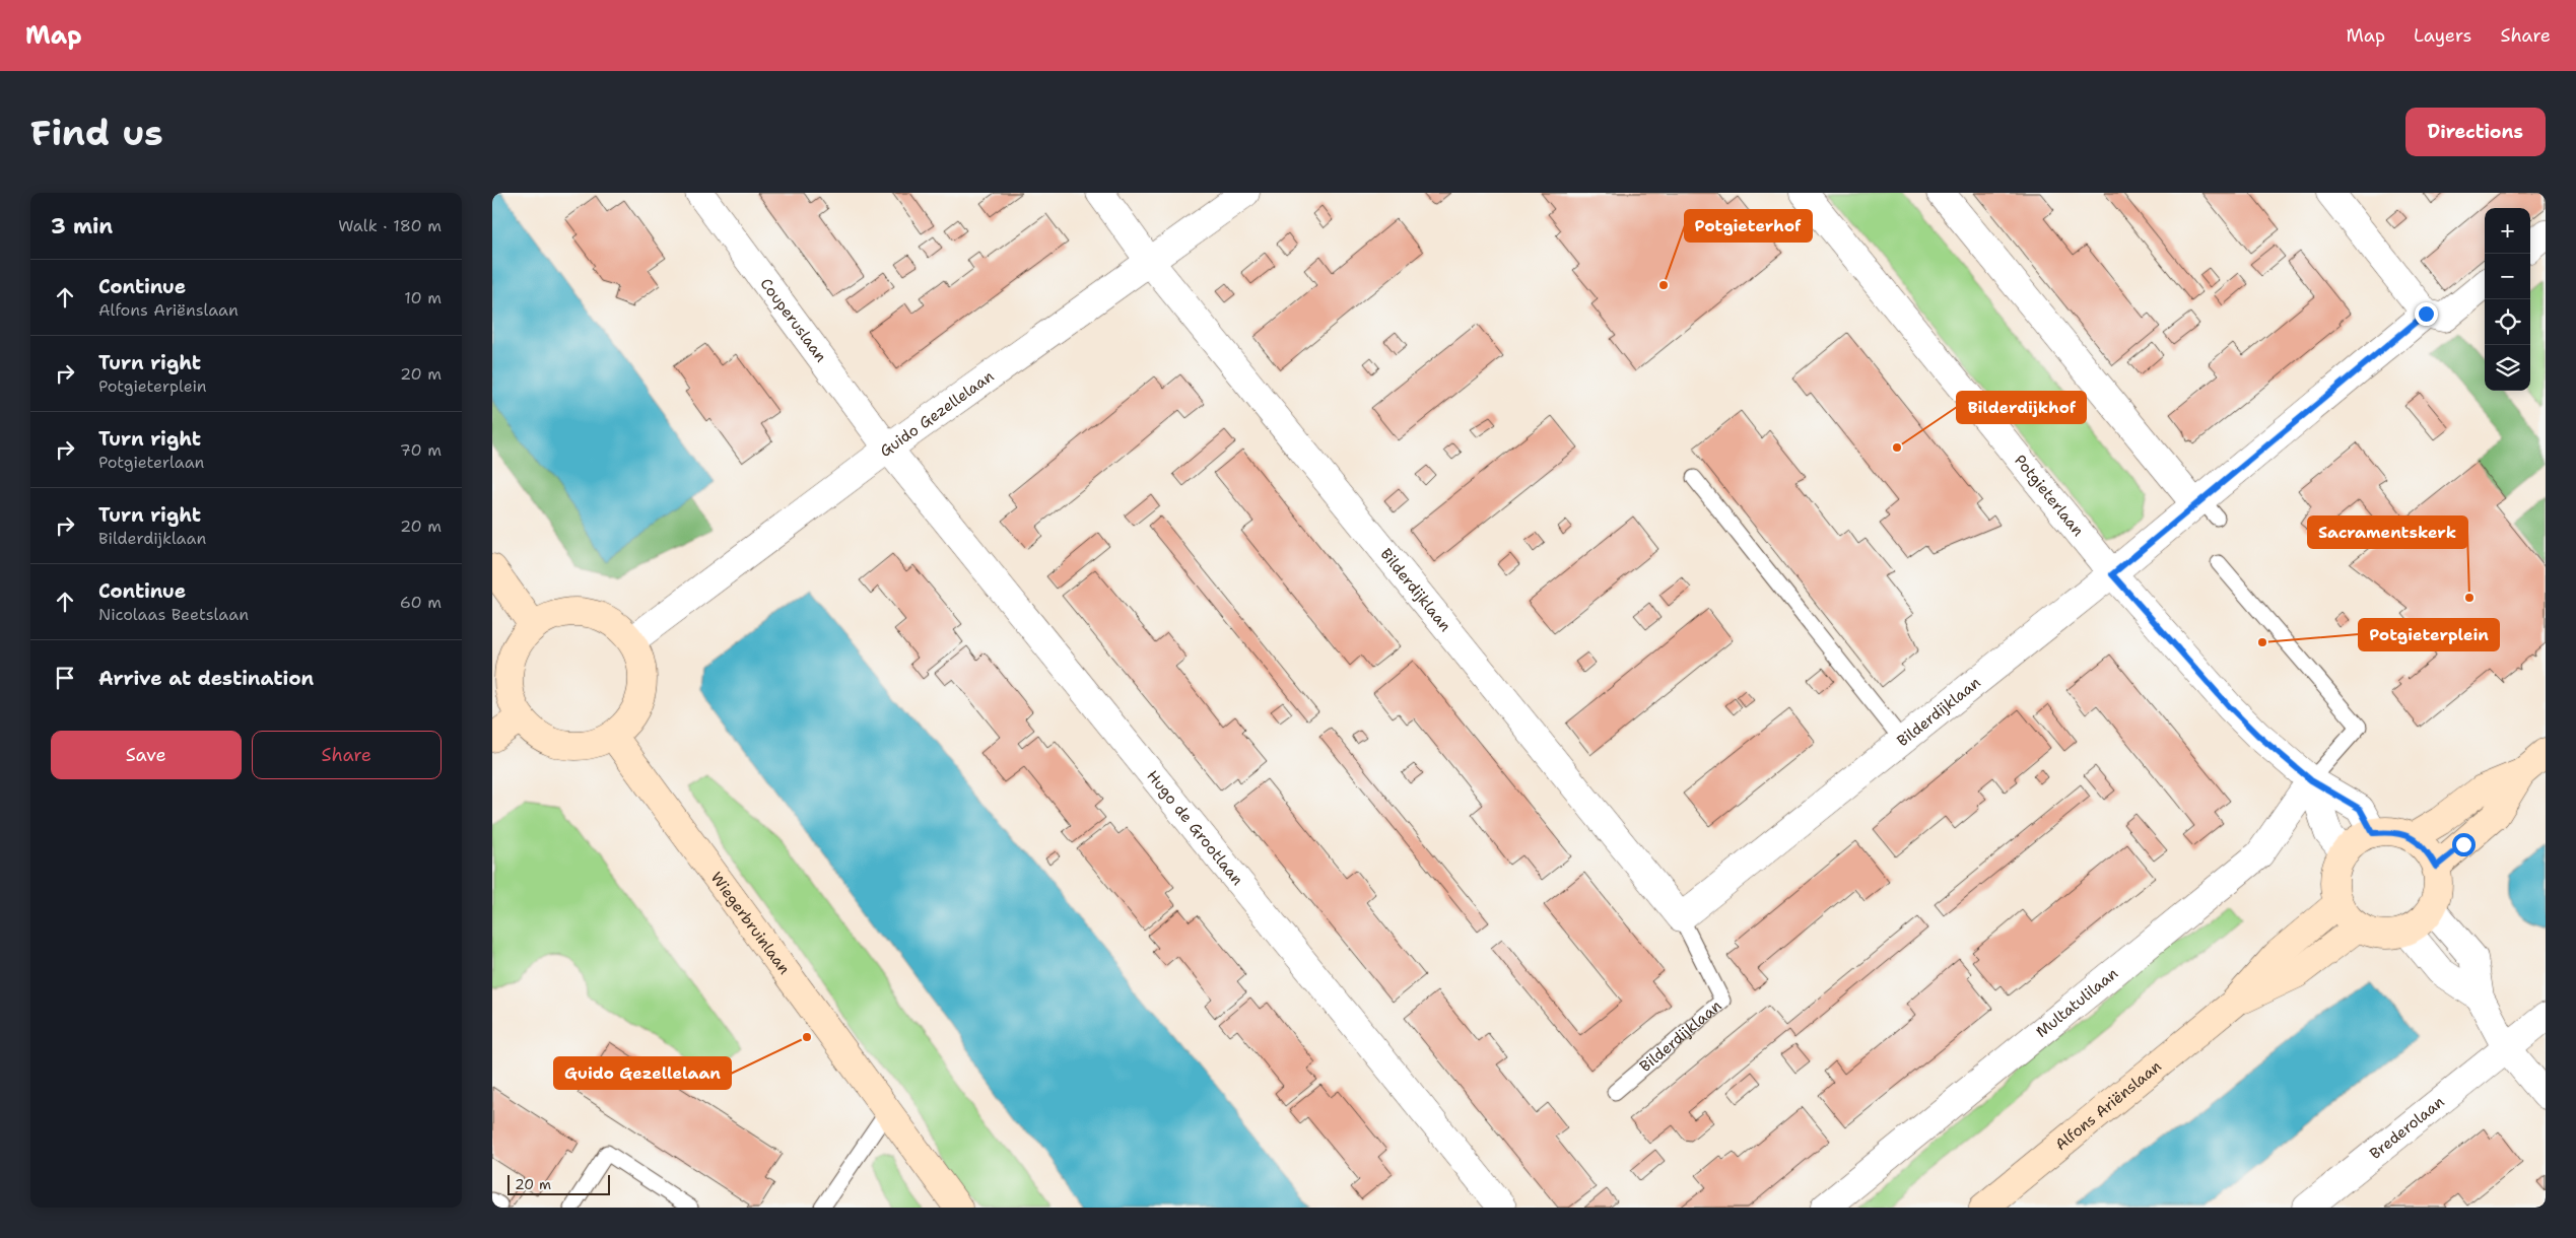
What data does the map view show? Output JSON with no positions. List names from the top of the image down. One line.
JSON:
{"streets":{"street":["Couperuslaan","Guido Gezellelaan","Potgieterlaan","Bilderdijklaan","Hugo de Grootlaan","Wiegerbruinlaan","Multatulilaan","Alfons Ariënslaan","Brederolaan"]},"crossings":[["Couperuslaan","Guido Gezellelaan"],["Couperuslaan","Hugo de Grootlaan"],["Guido Gezellelaan","Bilderdijklaan"],["Guido Gezellelaan","Hugo de Grootlaan"],["Guido Gezellelaan","Wiegerbruinlaan"],["Potgieterlaan","Bilderdijklaan"],["Potgieterlaan","Multatulilaan"],["Potgieterlaan","Alfons Ariënslaan"]],"places":["Potgieterhof","Bilderdijkhof","Sacramentskerk","Potgieterplein","Guido Gezellelaan"],"scale_bar":"20 m","page":{"header":"Map","nav":["Map","Layers","Share"],"buttons":["Directions",["Save","Share"]],"title":"Find us","heading":["3 min","Walk · 180 m"],"map_buttons":["+","−"],"list":[["Continue","Alfons Ariënslaan","10 m"],["Turn right","Potgieterplein","20 m"],["Turn right","Potgieterlaan","70 m"],["Turn right","Bilderdijklaan","20 m"],["Continue","Nicolaas Beetslaan","60 m"],"Arrive at destination"],"scale":"20 m"}}
